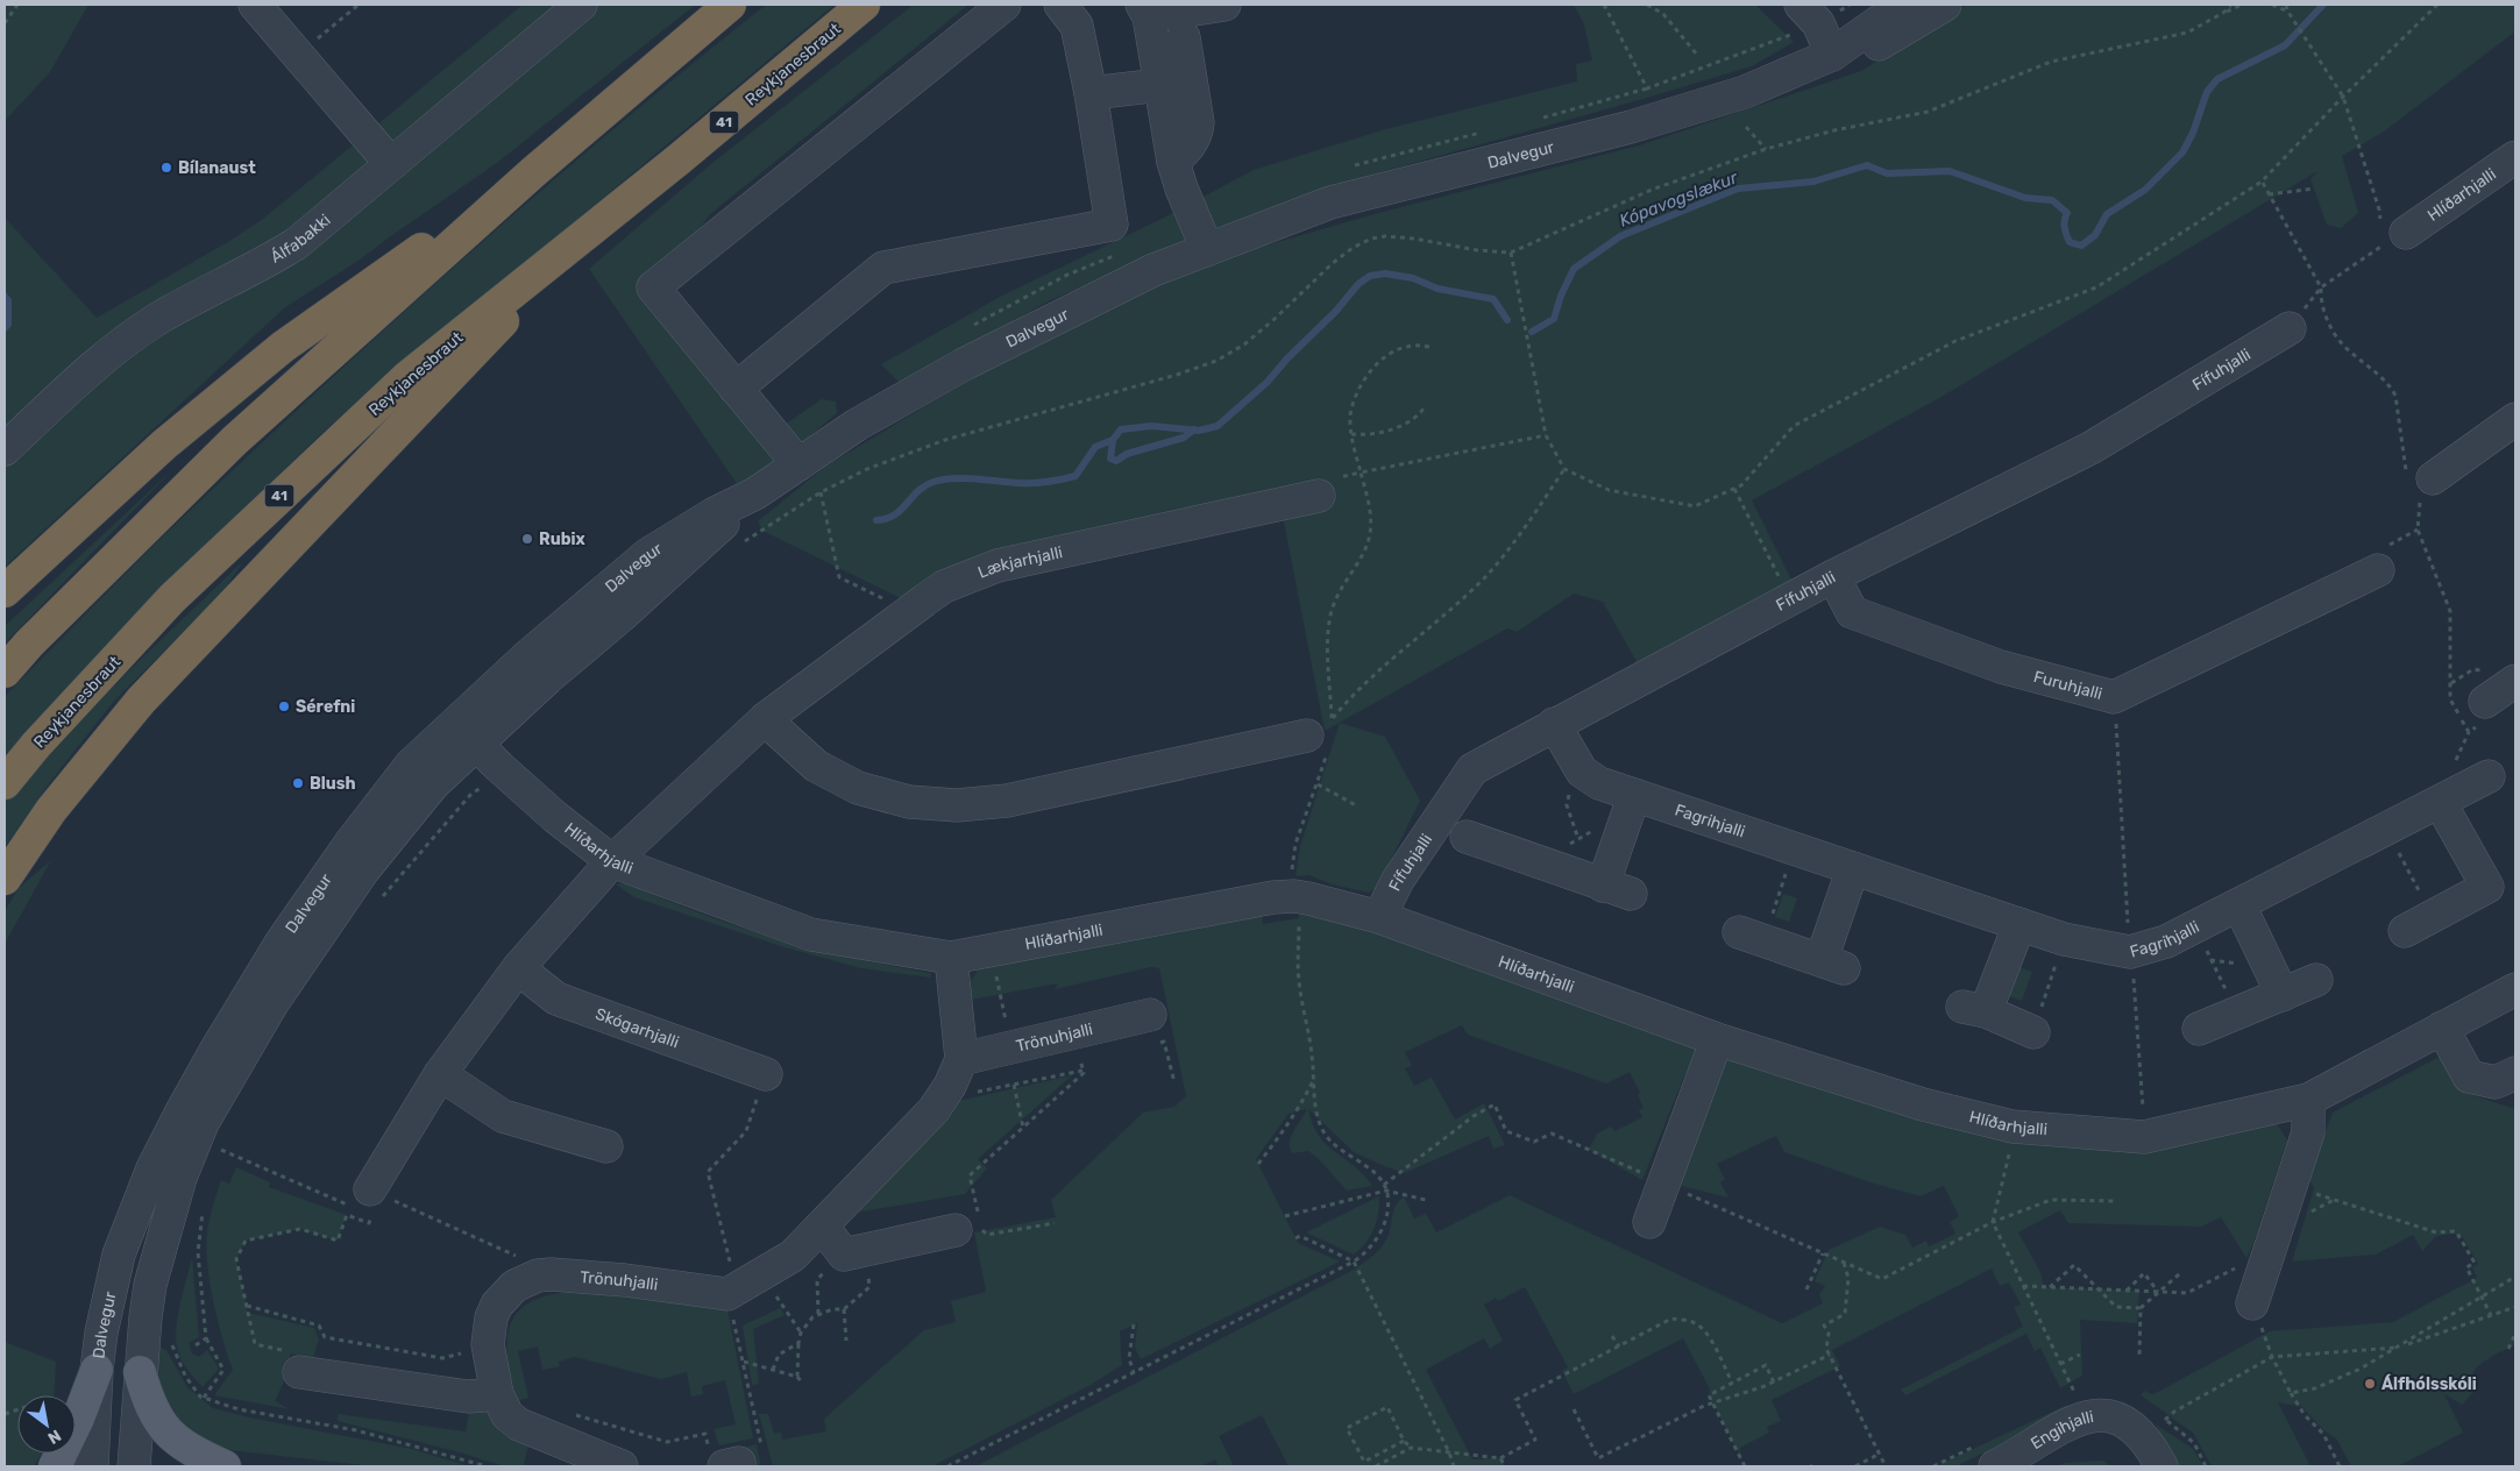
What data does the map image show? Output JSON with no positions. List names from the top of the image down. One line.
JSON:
{"streets":{"highway":["Reykjanesbraut","41"],"street":["Dalvegur","Hlíðarhjalli","Álfabakki","Fífuhjalli","Lækjarhjalli","Furuhjalli","Fagrihjalli","Skógarhjalli","Trönuhjalli","Engihjalli"]},"crossings":[["Dalvegur","Hlíðarhjalli"],["Hlíðarhjalli","Fífuhjalli"],["Hlíðarhjalli","Lækjarhjalli"],["Fífuhjalli","Furuhjalli"],["Fífuhjalli","Fagrihjalli"]],"water":["Kópavogslækur"],"places":["Bílanaust","Rubix","Sérefni","Blush","Álfhólsskóli"],"north":"bottom right"}
